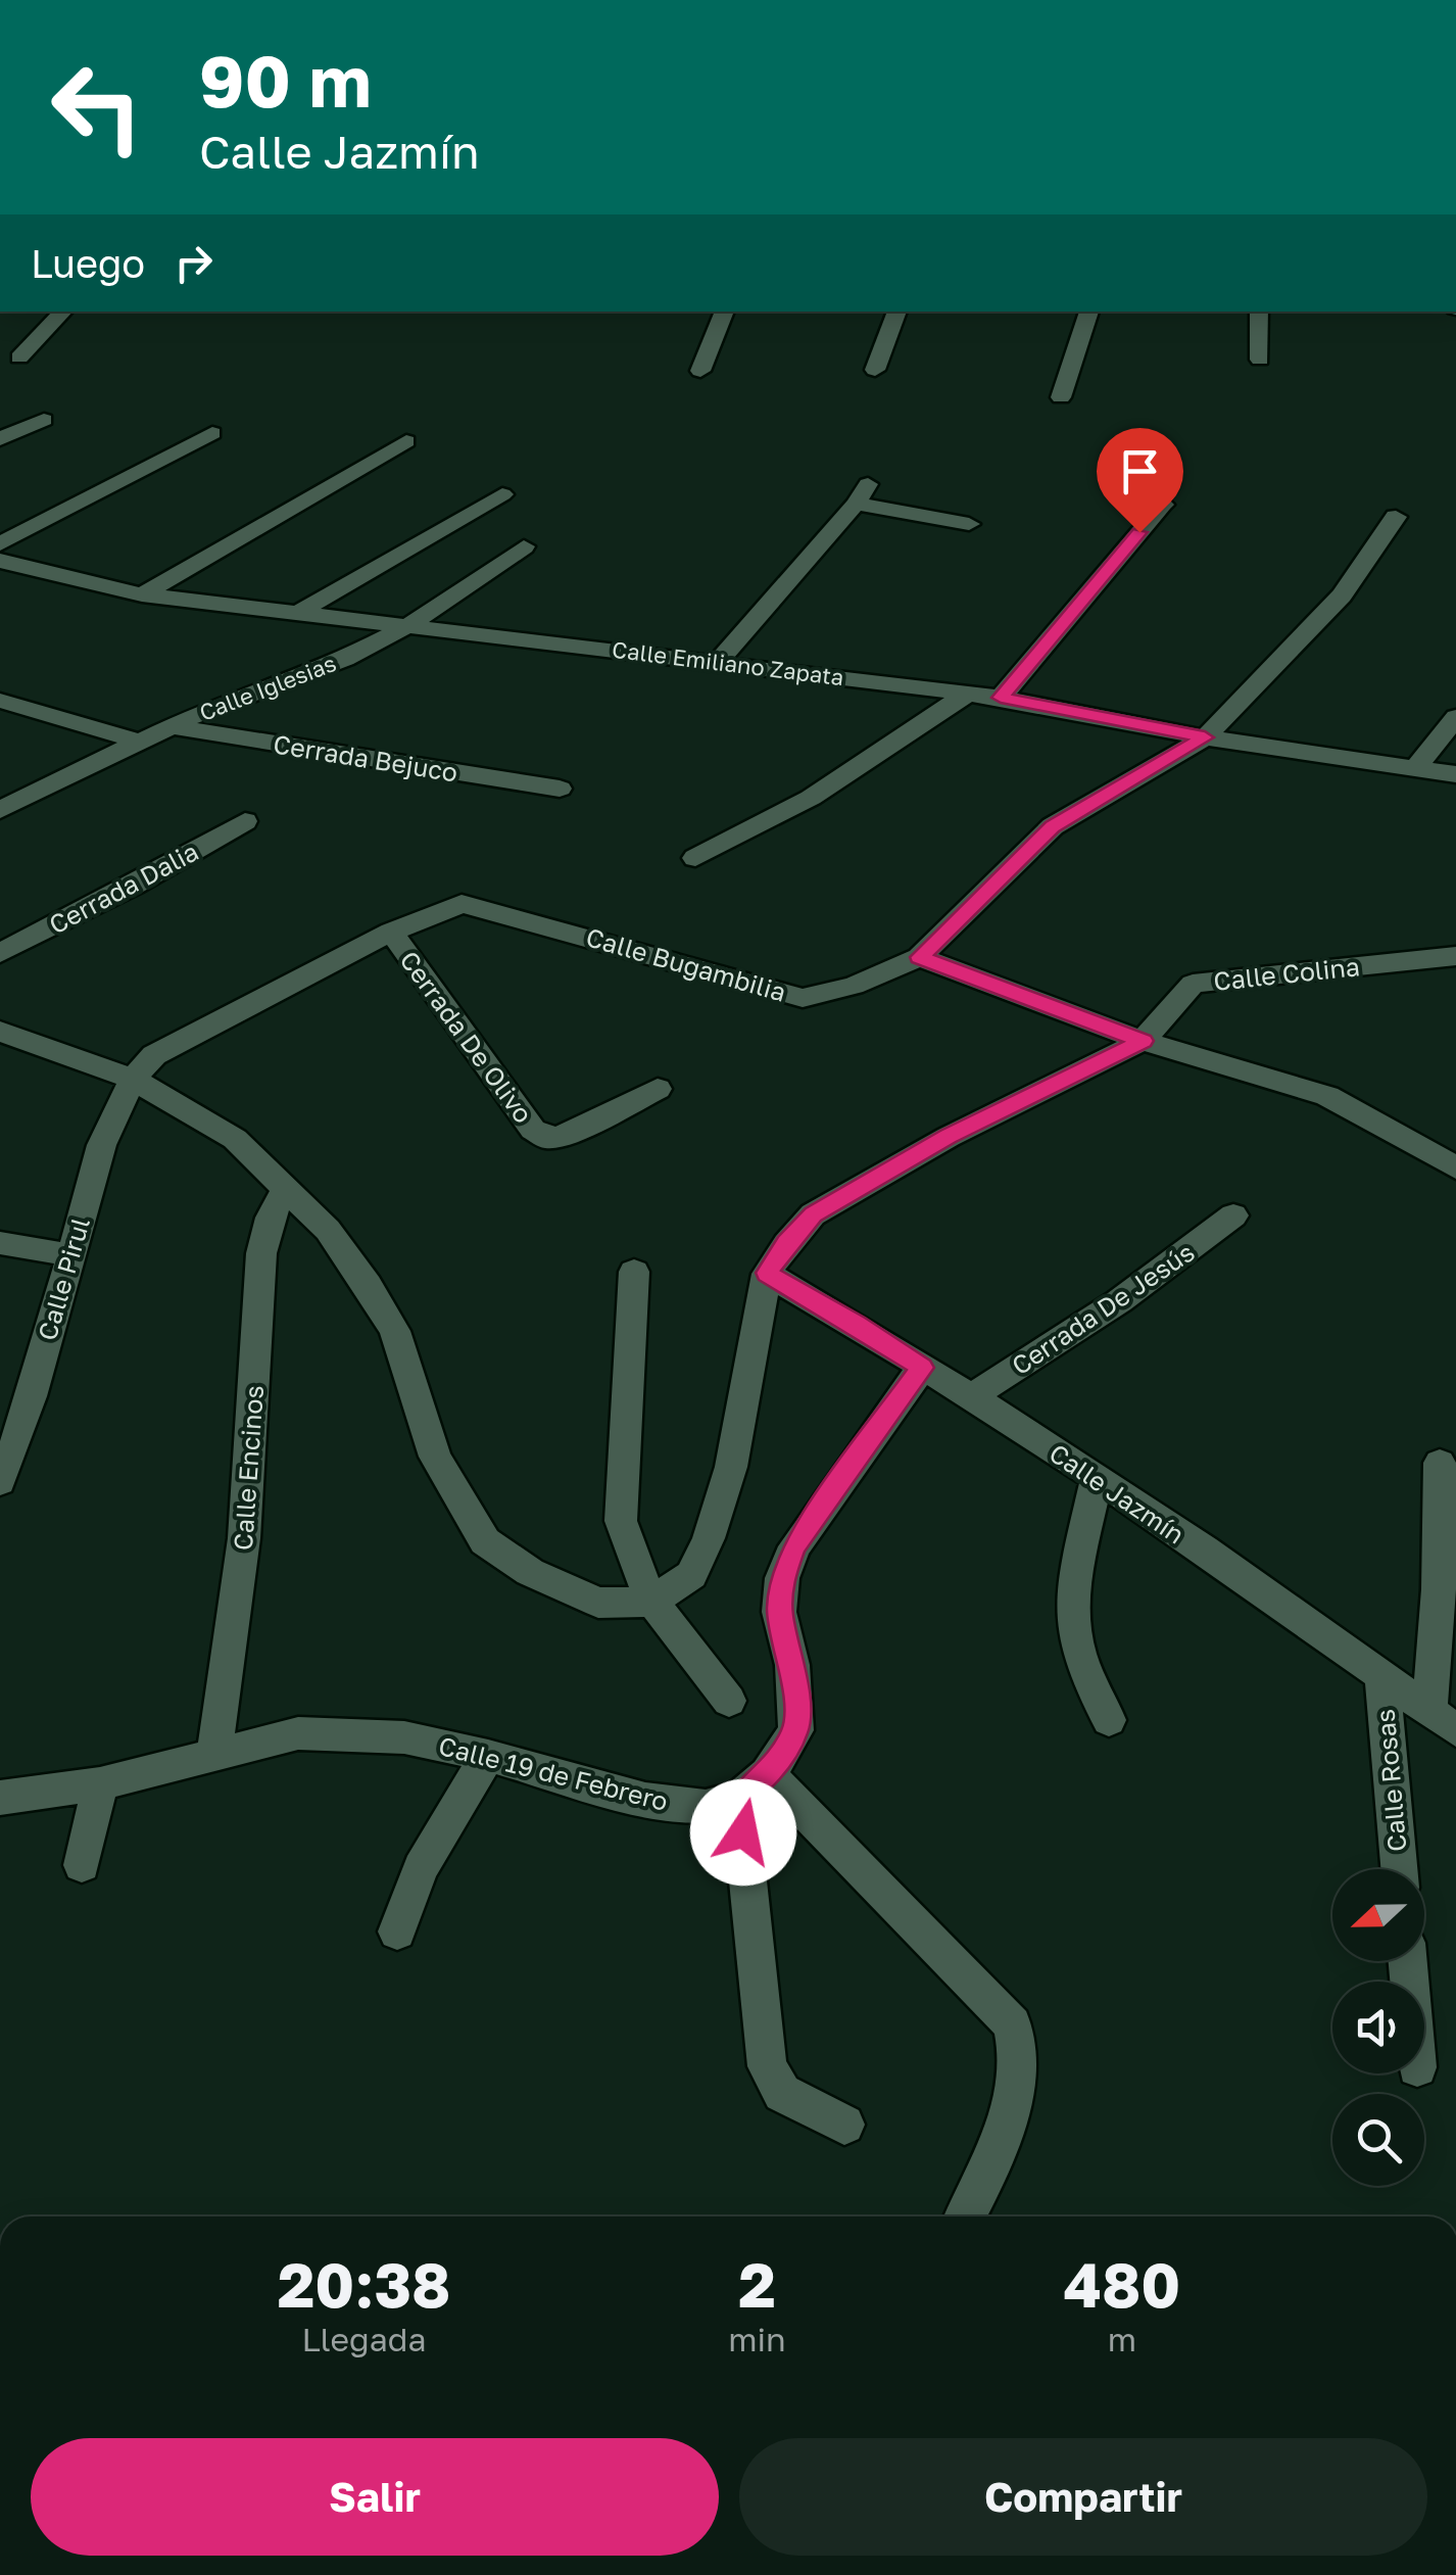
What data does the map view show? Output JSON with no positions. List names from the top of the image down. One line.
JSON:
{"streets":{"street":["Calle Emiliano Zapata","Calle Iglesias","Cerrada Bejuco","Cerrada Dalia","Calle Bugambilia","Calle Colina","Cerrada De Olivo","Calle Pirul","Cerrada De Jesús","Calle Encinos","Calle Jazmín","Calle 19 de Febrero","Calle Rosas"]},"crossings":[["Calle Emiliano Zapata","Calle Iglesias"],["Calle Emiliano Zapata","Calle Bugambilia"],["Calle Iglesias","Cerrada Bejuco"],["Calle Bugambilia","Cerrada De Olivo"],["Calle Bugambilia","Calle Pirul"],["Cerrada De Jesús","Calle Jazmín"],["Calle Encinos","Calle 19 de Febrero"],["Calle Jazmín","Calle Rosas"]],"north":"left","page":{"turn":["90 m","Calle Jazmín"],"then":"Luego","eta":["20:38","Llegada","2","min","480","m"],"buttons":["Salir","Compartir"]}}
